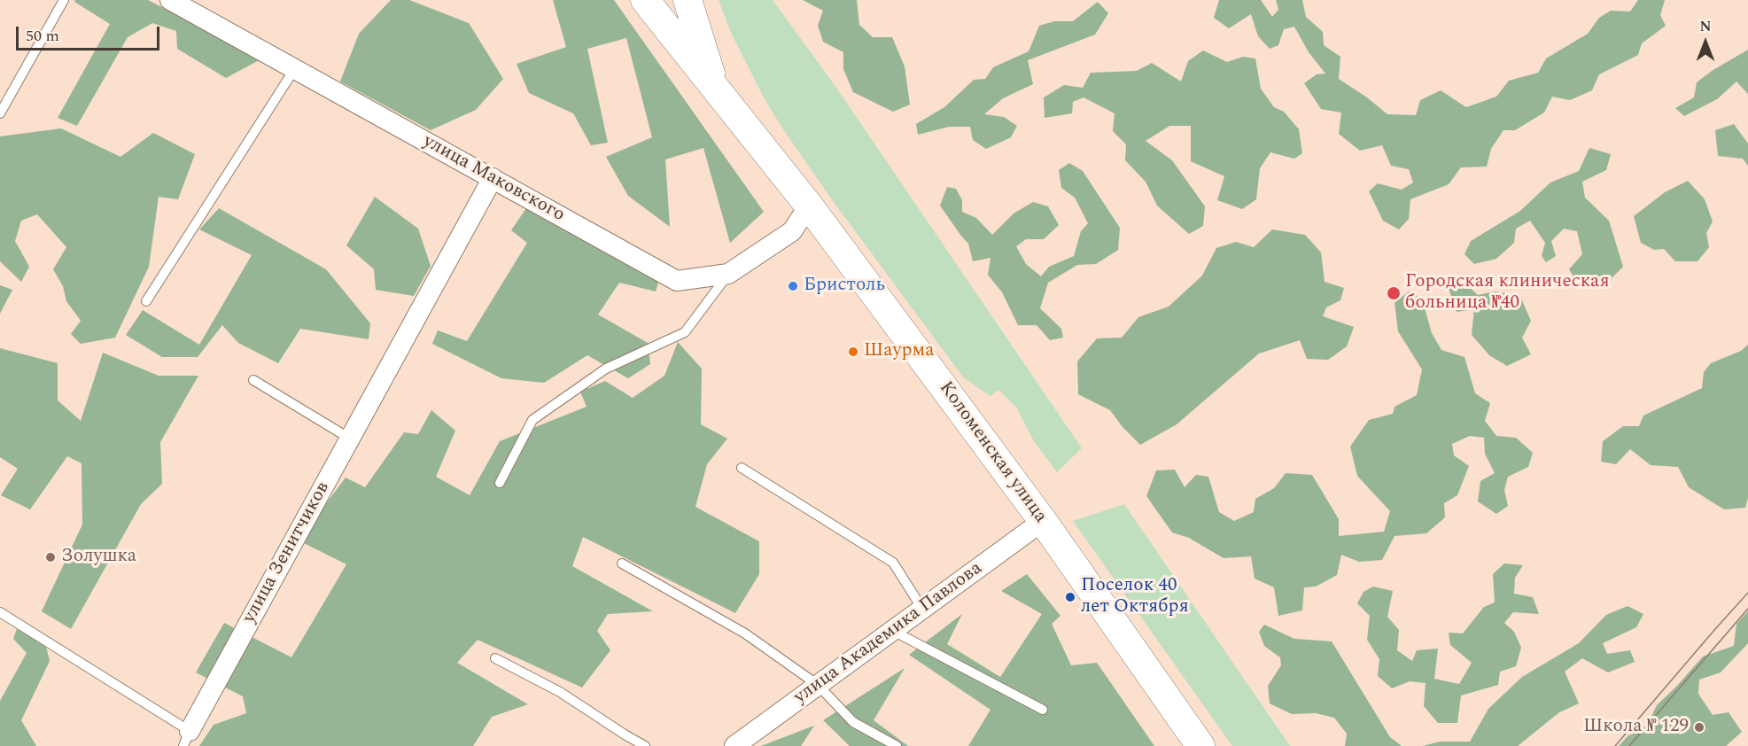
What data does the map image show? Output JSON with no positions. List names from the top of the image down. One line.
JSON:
{"streets":{"main road":["Коломенская улица"],"street":["улица Маковского","улица Зенитчиков","улица Академика Павлова"]},"crossings":[["улица Маковского","Коломенская улица"],["улица Маковского","улица Зенитчиков"],["Коломенская улица","улица Академика Павлова"]],"places":["Бристоль","Городская клиническая больница №40","Шаурма","Золушка","Поселок 40 лет Октября","Школа № 129"],"scale_bar":"50 m","north":"top"}
